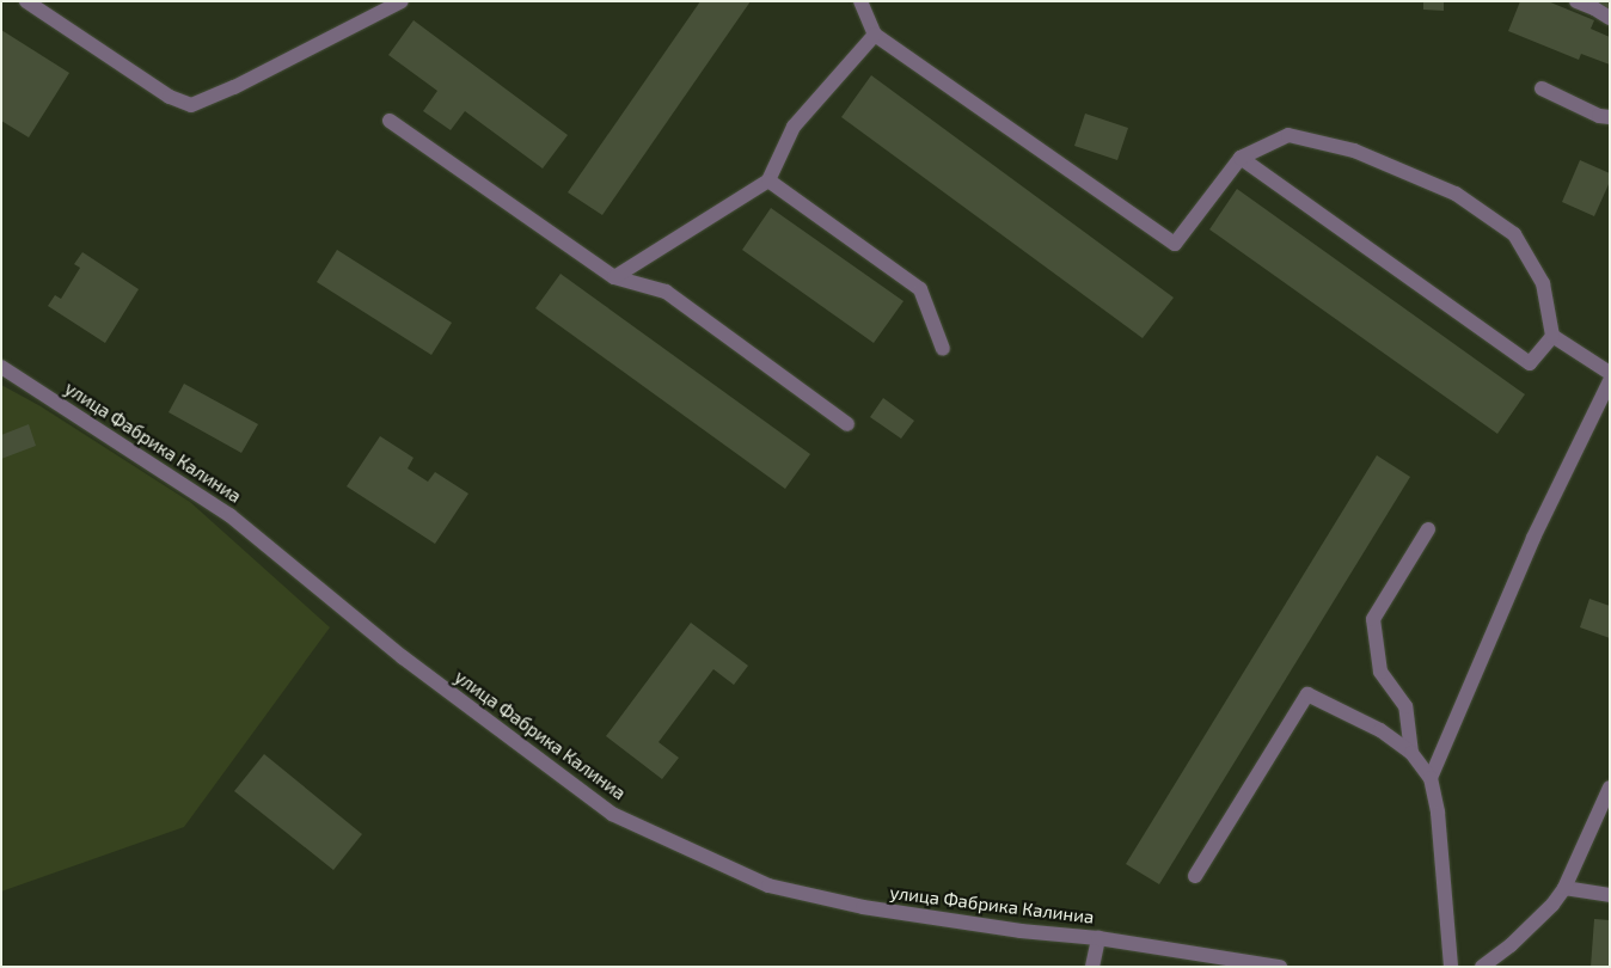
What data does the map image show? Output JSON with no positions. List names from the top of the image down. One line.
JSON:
{"streets":{"street":["улица Фабрика Калиниа"]}}
